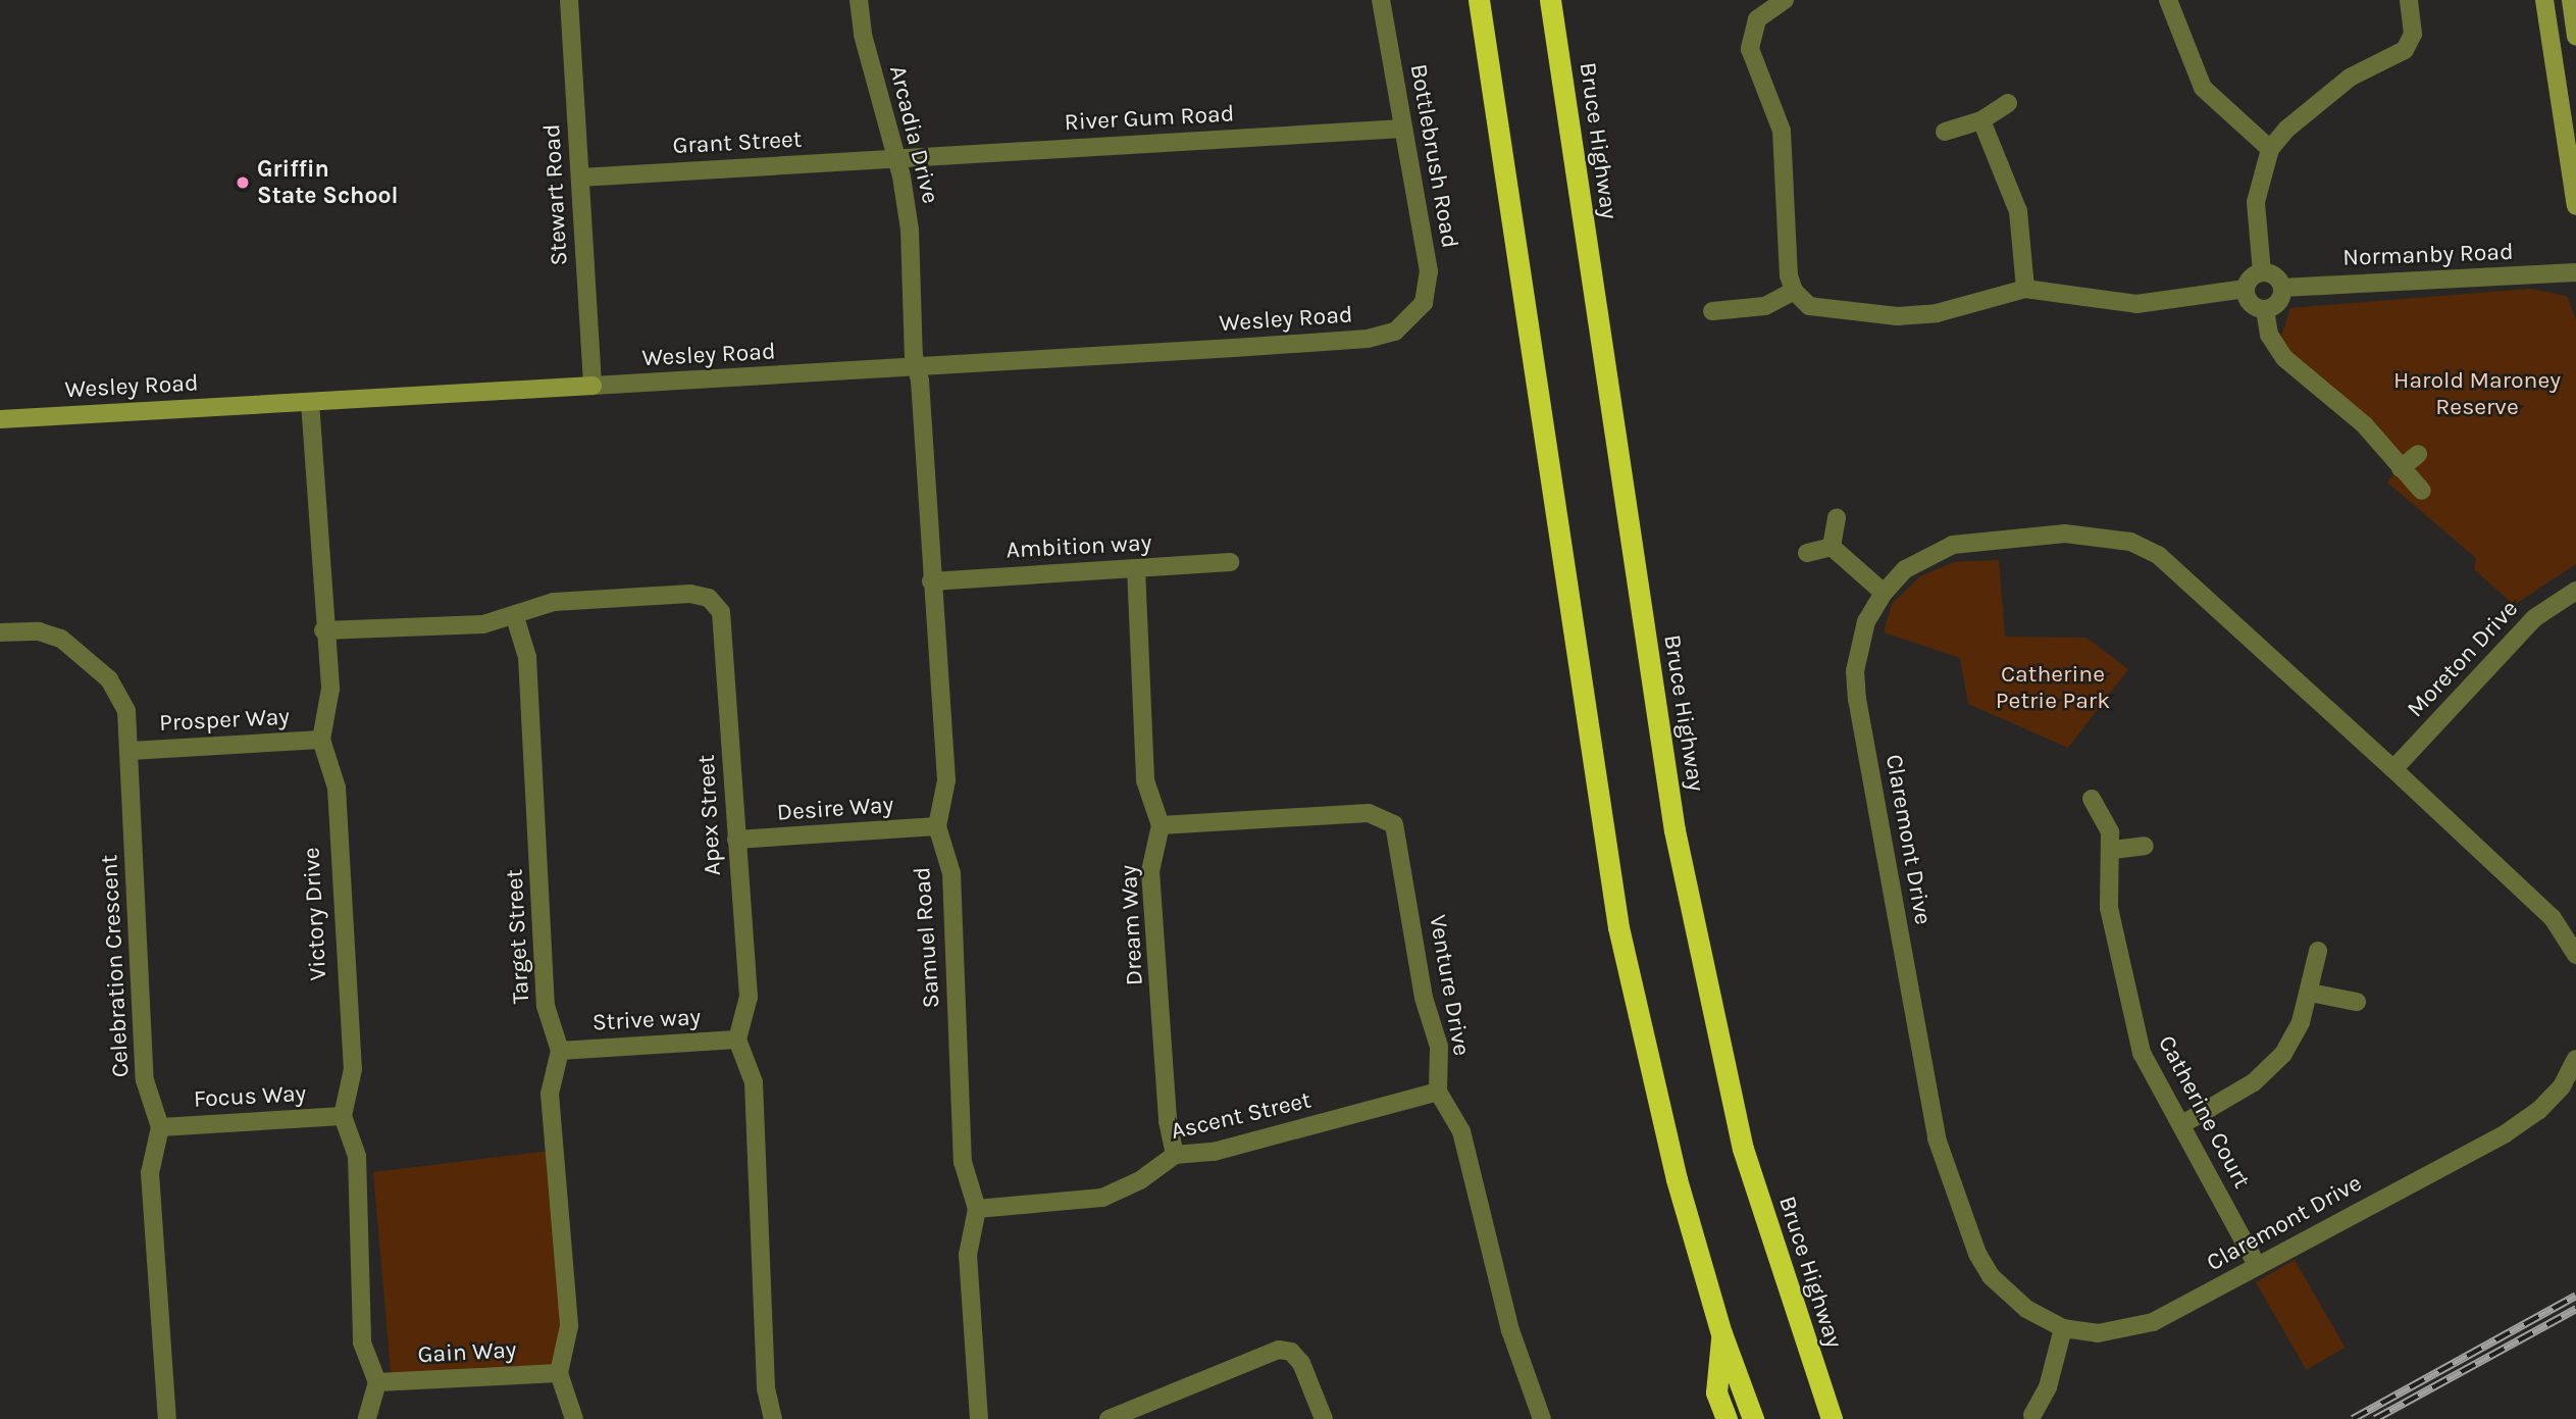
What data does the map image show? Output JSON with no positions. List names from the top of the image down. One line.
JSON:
{"streets":{"highway":["Bruce Highway"],"street":["River Gum Road","Arcadia Drive","Grant Street","Bottlebrush Road","Stewart Road","Normanby Road","Wesley Road","Ambition way","Moreton Drive","Prosper Way","Desire Way","Apex Street","Claremont Drive","Victory Drive","Dream Way","Target Street","Samuel Road","Celebration Crescent","Venture Drive","Strive way","Focus Way","Catherine Court","Ascent Street","Gain Way"]},"crossings":[["River Gum Road","Arcadia Drive"],["River Gum Road","Grant Street"],["River Gum Road","Bottlebrush Road"],["Arcadia Drive","Grant Street"],["Arcadia Drive","Wesley Road"],["Arcadia Drive","Samuel Road"],["Grant Street","Stewart Road"],["Bottlebrush Road","Wesley Road"],["Stewart Road","Wesley Road"],["Wesley Road","Samuel Road"],["Ambition way","Samuel Road"],["Moreton Drive","Claremont Drive"],["Prosper Way","Victory Drive"],["Prosper Way","Celebration Crescent"],["Desire Way","Apex Street"],["Desire Way","Samuel Road"],["Apex Street","Target Street"],["Apex Street","Strive way"],["Claremont Drive","Catherine Court"],["Victory Drive","Focus Way"],["Dream Way","Venture Drive"],["Dream Way","Ascent Street"],["Target Street","Strive way"],["Target Street","Gain Way"],["Samuel Road","Ascent Street"],["Celebration Crescent","Focus Way"],["Venture Drive","Ascent Street"]],"parks":["Harold Maroney Reserve","Catherine Petrie Park"],"places":["Griffin State School"]}
